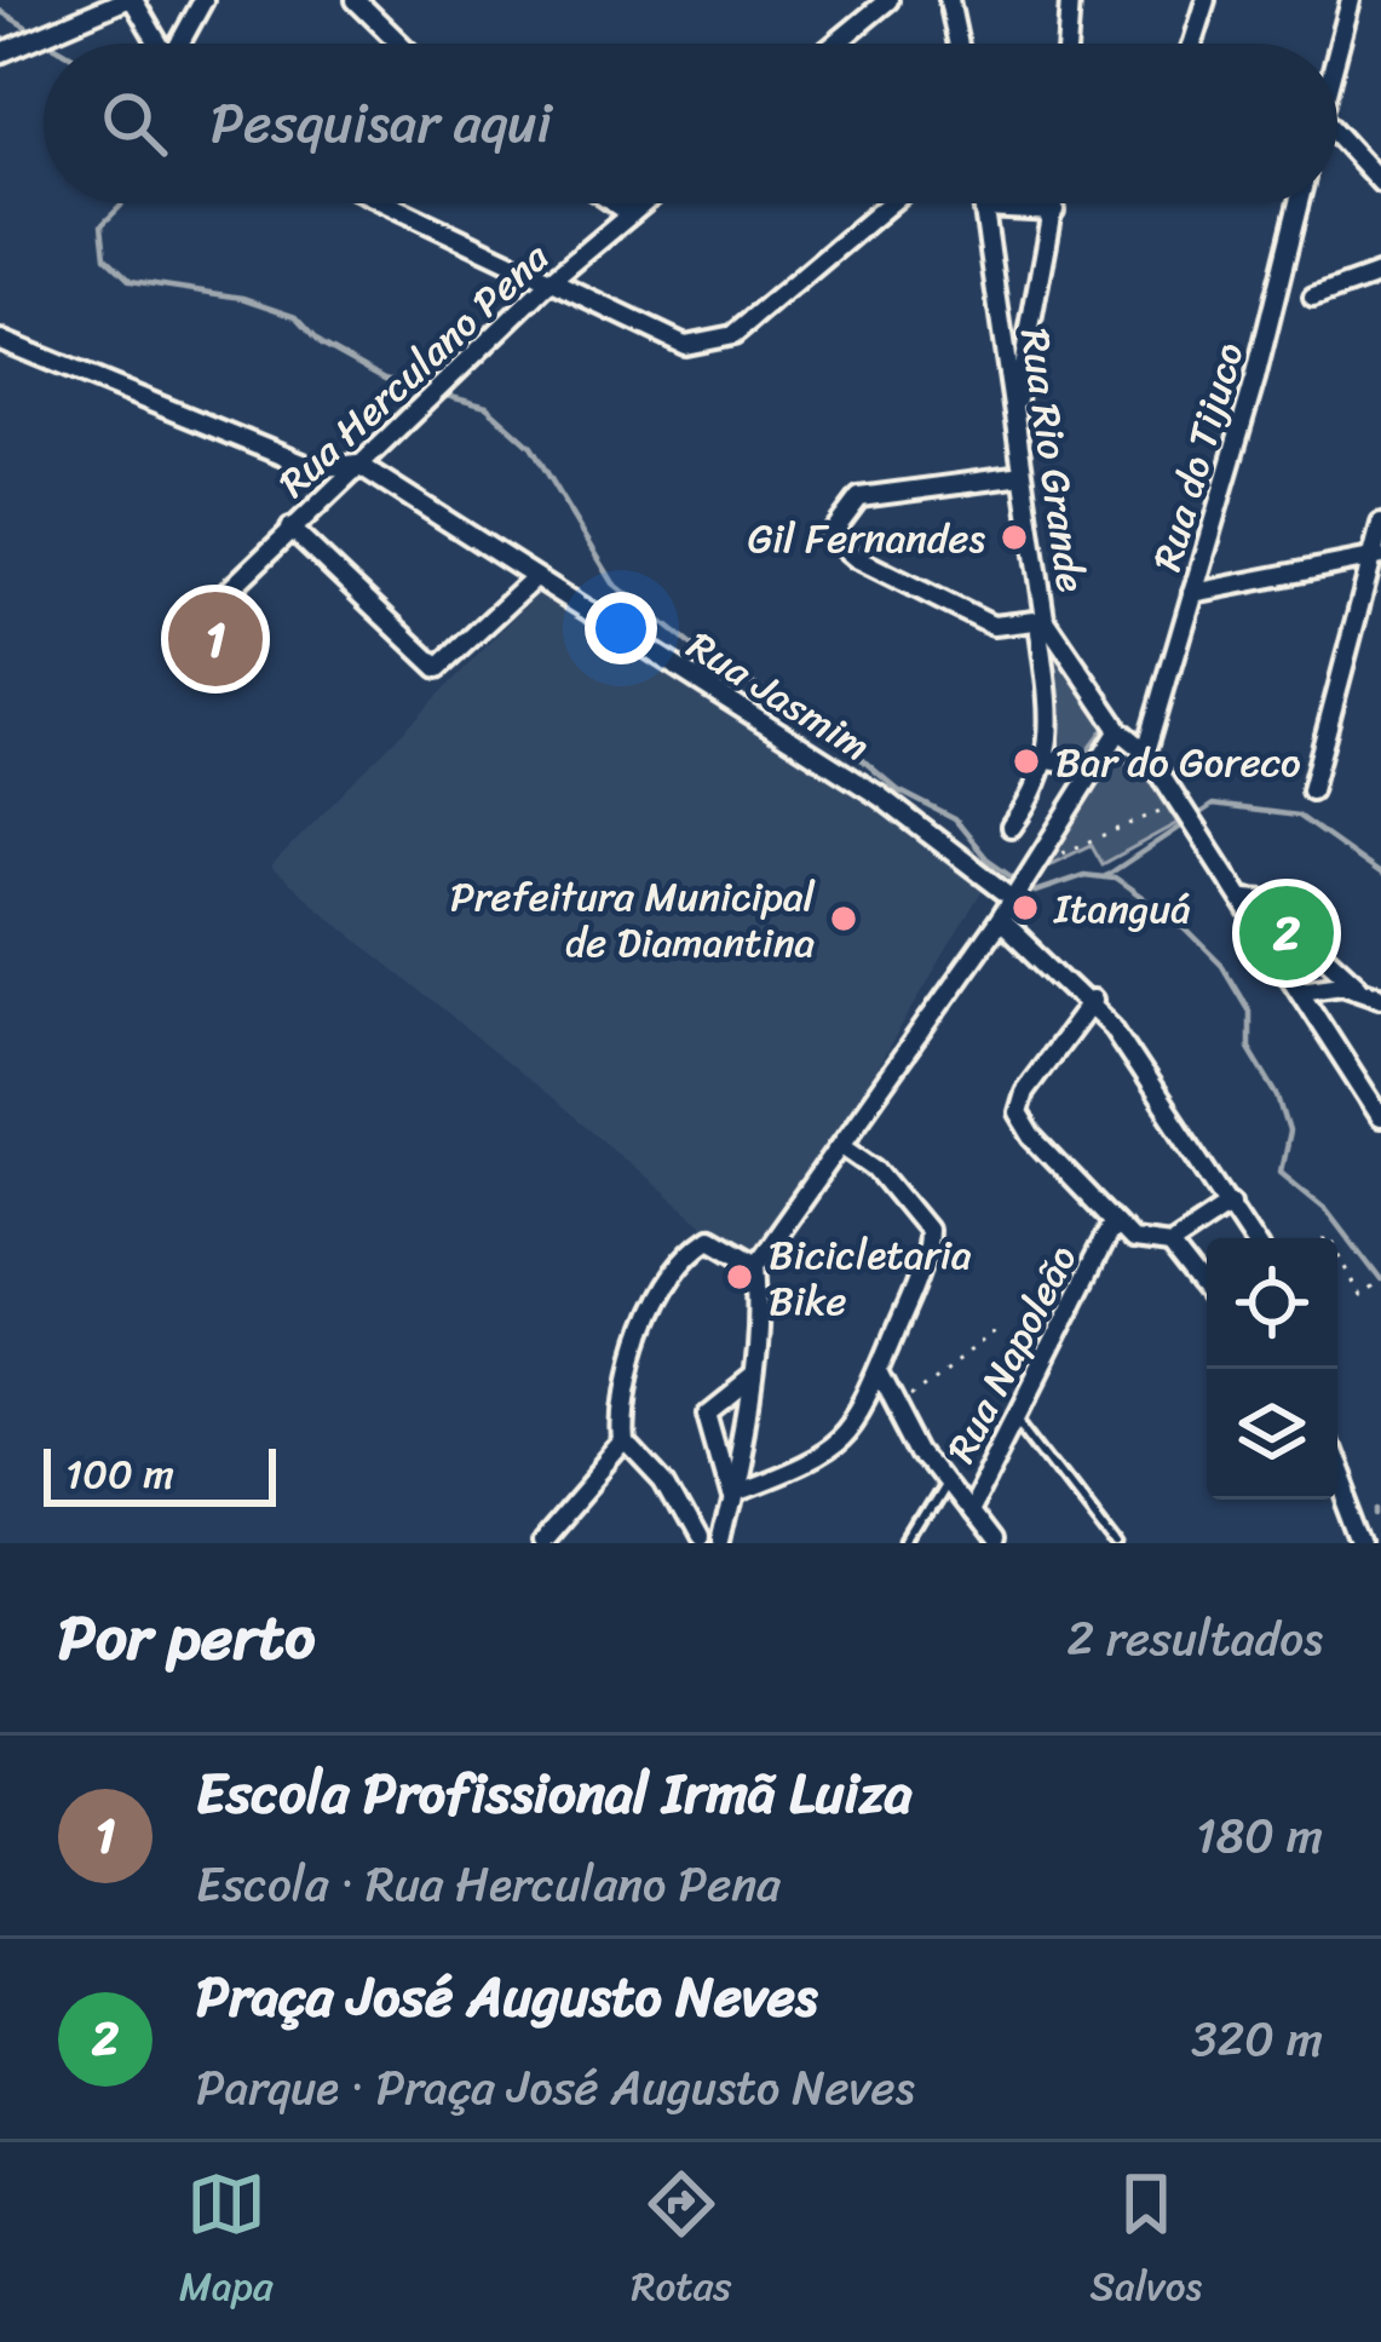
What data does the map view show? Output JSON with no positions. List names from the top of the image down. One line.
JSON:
{"streets":{"street":["Rua Herculano Pena","Rua do Tijuco","Rua Rio Grande","Rua Jasmim","Rua Napoleão"]},"crossings":[["Rua Herculano Pena","Rua Jasmim"],["Rua do Tijuco","Rua Rio Grande"]],"places":["Gil Fernandes","Bar do Goreco","Itanguá","Prefeitura Municipal de Diamantina","Bicicletaria Bike"],"scale_bar":"100 m","page":{"search":"Pesquisar aqui","pins":["1","2"],"scale":"100 m","heading":["Por perto","2 resultados"],"list":[{"mark":"1","name":"Escola Profissional Irmã Luiza","note":"Escola · Rua Herculano Pena","value":"180 m"},{"mark":"2","name":"Praça José Augusto Neves","note":"Parque · Praça José Augusto Neves","value":"320 m"}],"nav":["Mapa","Rotas","Salvos"]}}
